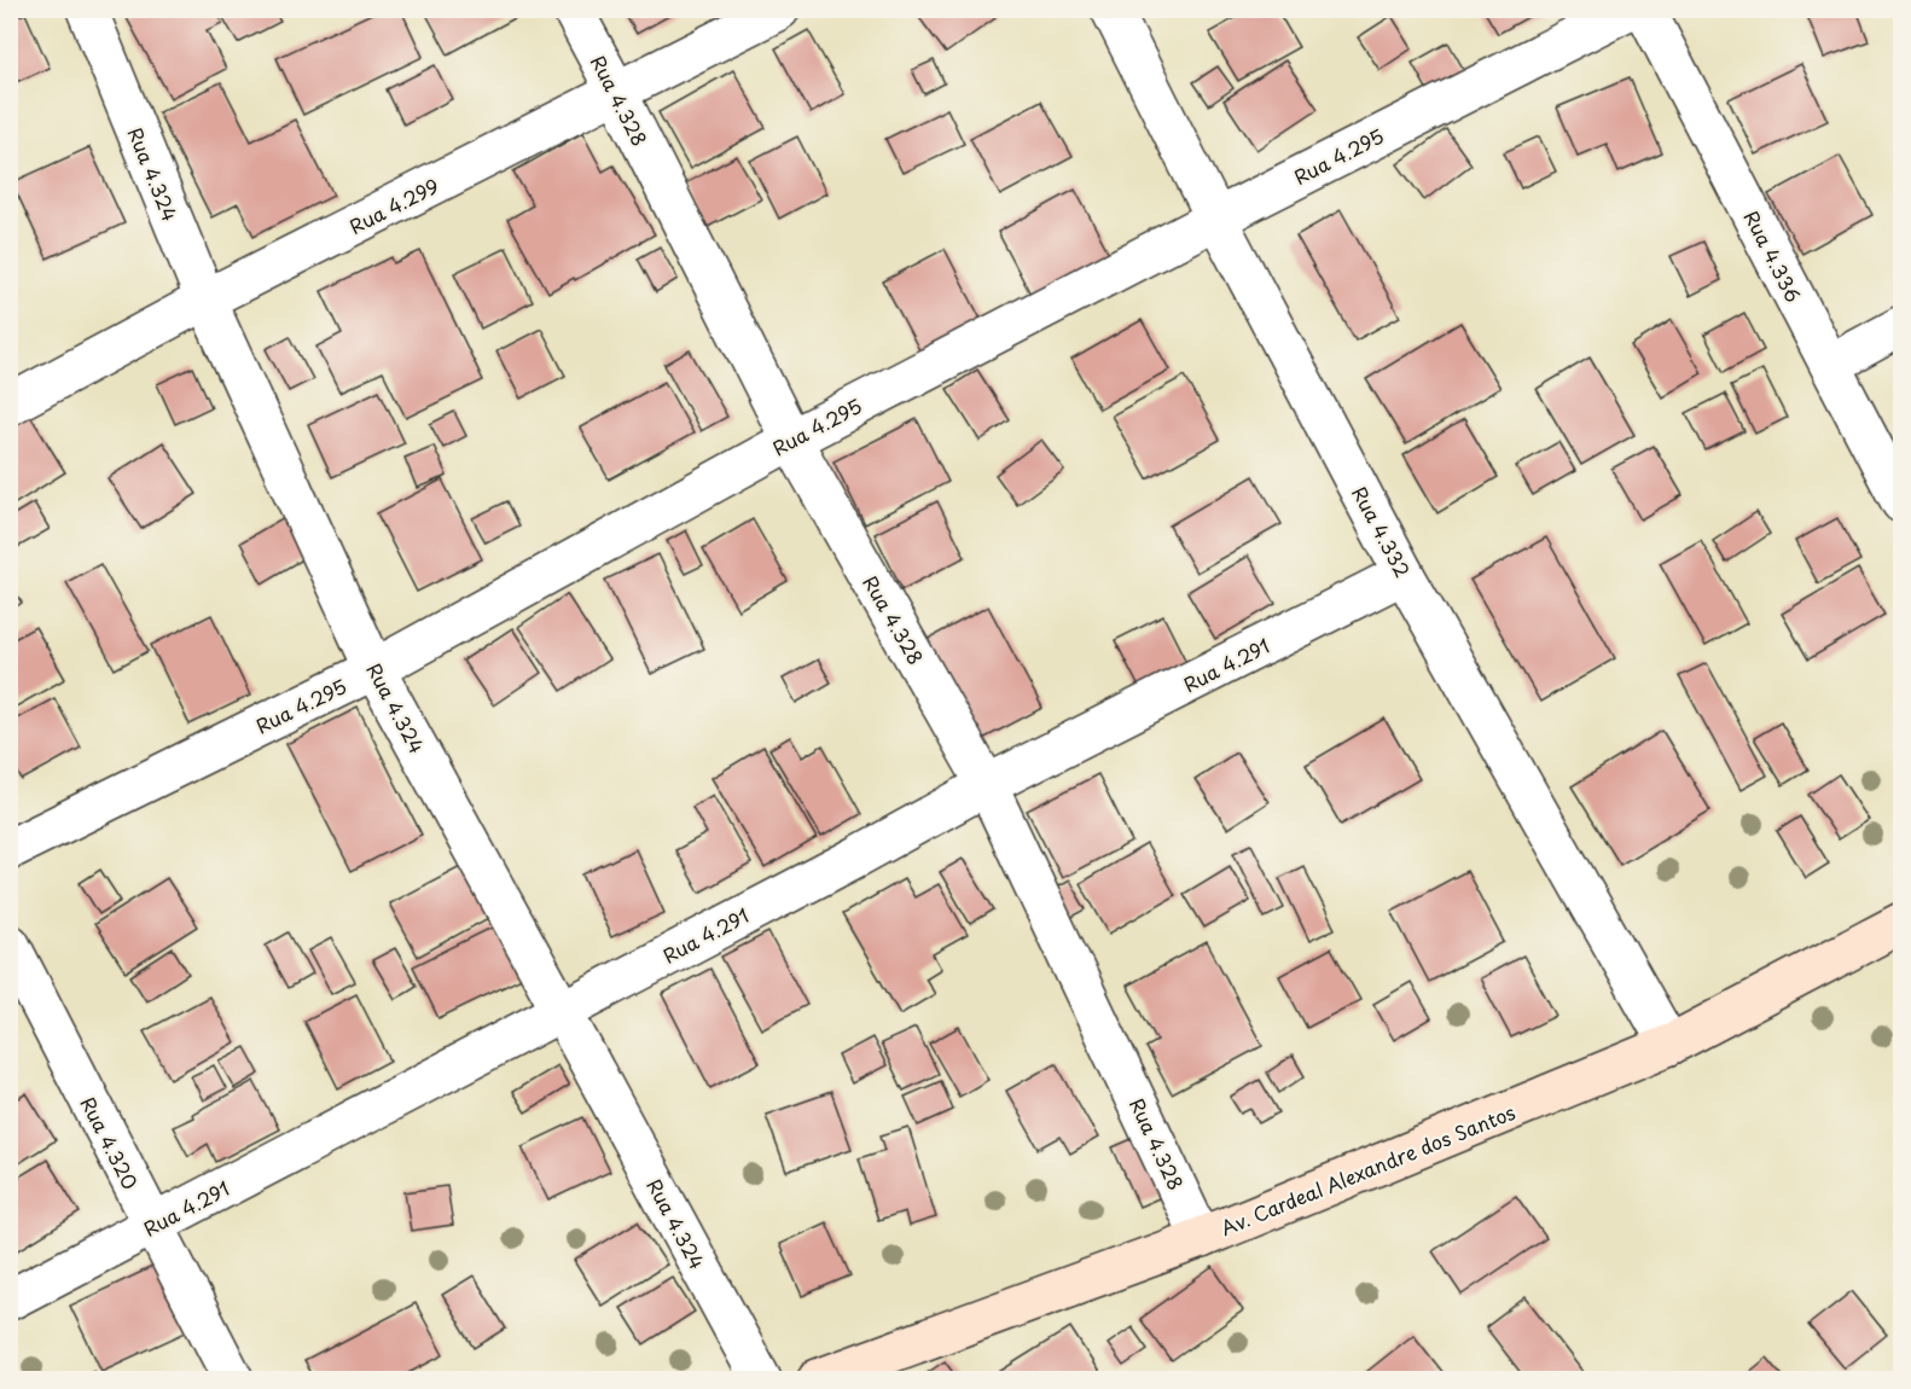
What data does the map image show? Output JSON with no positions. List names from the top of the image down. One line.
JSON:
{"streets":{"street":["Rua 4.328","Rua 4.295","Rua 4.324","Rua 4.299","Rua 4.336","Rua 4.332","Rua 4.291","Rua 4.320","Av. Cardeal Alexandre dos Santos"]},"crossings":[["Rua 4.328","Rua 4.295"],["Rua 4.328","Rua 4.299"],["Rua 4.328","Rua 4.291"],["Rua 4.328","Av. Cardeal Alexandre dos Santos"],["Rua 4.295","Rua 4.324"],["Rua 4.295","Rua 4.332"],["Rua 4.324","Rua 4.299"],["Rua 4.324","Rua 4.291"],["Rua 4.332","Rua 4.291"],["Rua 4.332","Av. Cardeal Alexandre dos Santos"],["Rua 4.291","Rua 4.320"]]}
